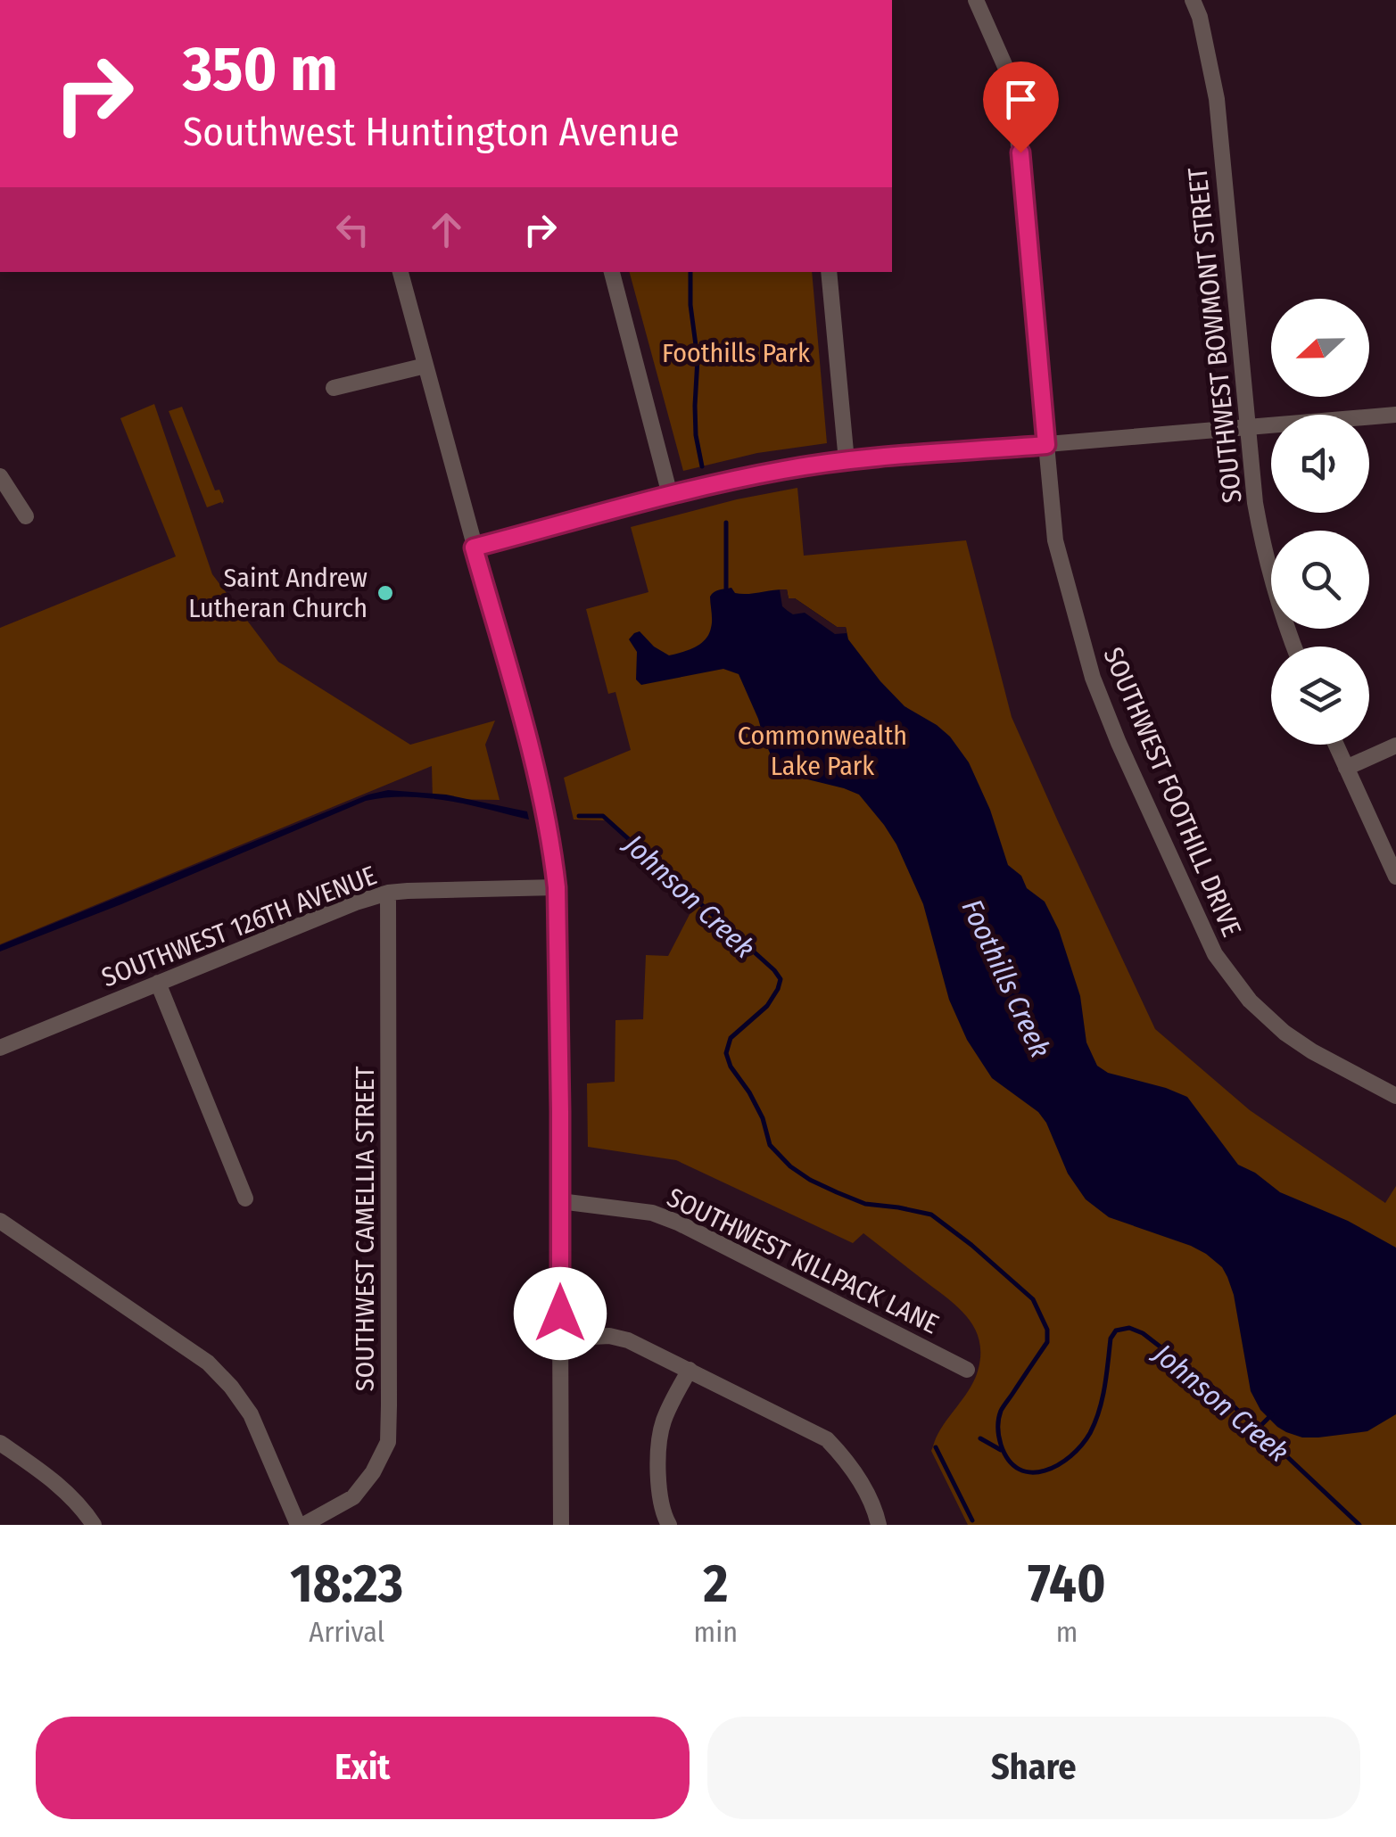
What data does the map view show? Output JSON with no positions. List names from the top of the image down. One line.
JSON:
{"streets":{"street":["SOUTHWEST BOWMONT STREET","SOUTHWEST FOOTHILL DRIVE","SOUTHWEST 126TH AVENUE","SOUTHWEST CAMELLIA STREET","SOUTHWEST KILLPACK LANE"]},"crossings":[["SOUTHWEST 126TH AVENUE","SOUTHWEST CAMELLIA STREET"]],"water":["Johnson Creek","Foothills Creek"],"parks":["Foothills Park","Commonwealth Lake Park"],"places":["Saint Andrew Lutheran Church"],"north":"left","page":{"turn":["350 m","Southwest Huntington Avenue"],"eta":["18:23","Arrival","2","min","740","m"],"buttons":["Exit","Share"]}}
